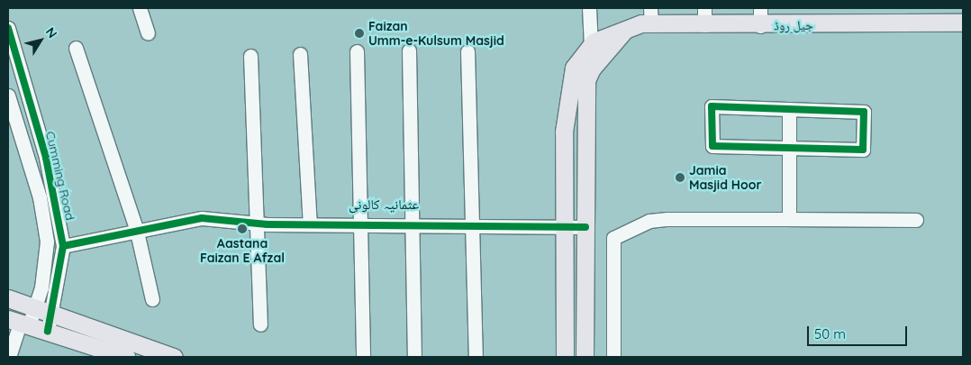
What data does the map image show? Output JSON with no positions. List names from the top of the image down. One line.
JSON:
{"streets":{"main road":["جیل روڈ"],"street":["Cumming Road"]},"districts":["عثمانیہ کالونی"],"places":["Faizan Umm-e-Kulsum Masjid","Jamia Masjid Hoor","Aastana Faizan E Afzal"],"scale_bar":"50 m","north":"top right"}
